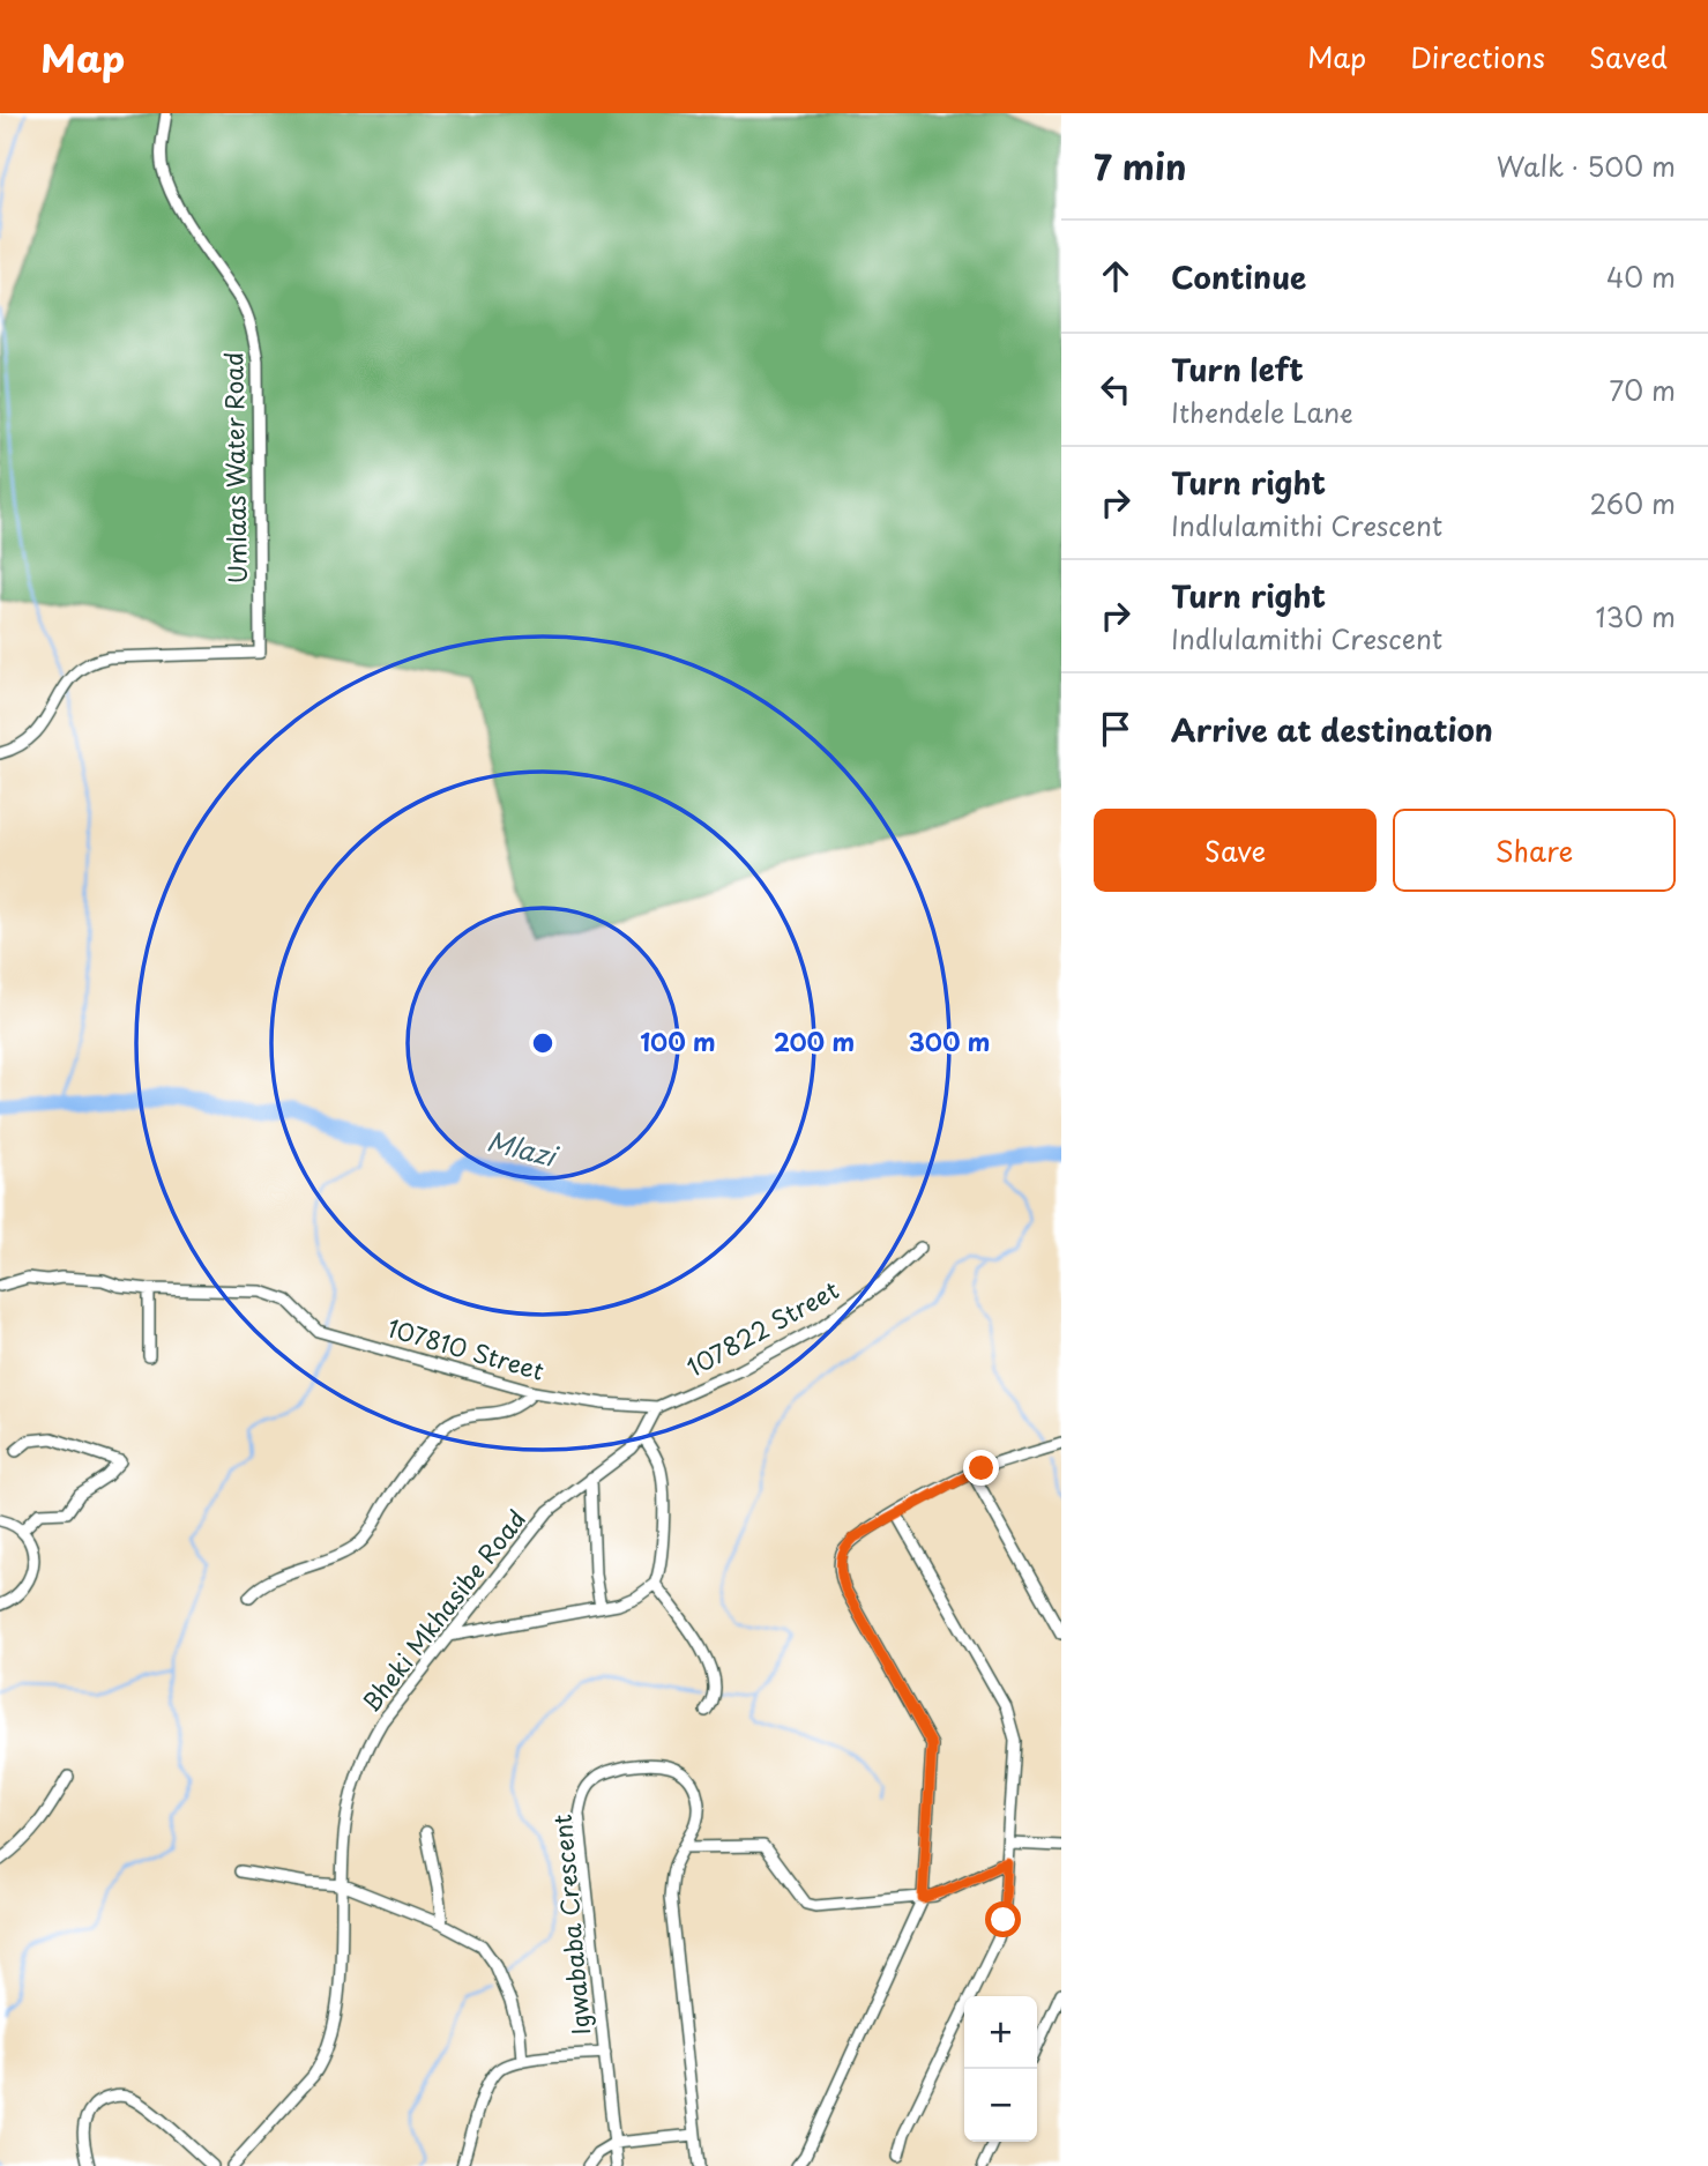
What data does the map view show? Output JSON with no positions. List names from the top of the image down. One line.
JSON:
{"streets":{"street":["Umlaas Water Road","107822 Street","107810 Street","Bheki Mkhasibe Road","Igwababa Crescent"]},"crossings":[["107822 Street","107810 Street"]],"water":["Mlazi"],"page":{"header":"Map","nav":["Map","Directions","Saved"],"heading":["7 min","Walk · 500 m"],"list":[["Continue","40 m"],["Turn left","Ithendele Lane","70 m"],["Turn right","Indlulamithi Crescent","260 m"],["Turn right","Indlulamithi Crescent","130 m"],"Arrive at destination"],"buttons":["Save","Share"],"map_buttons":["+","−"]},"rings":["100 m","200 m","300 m"]}
